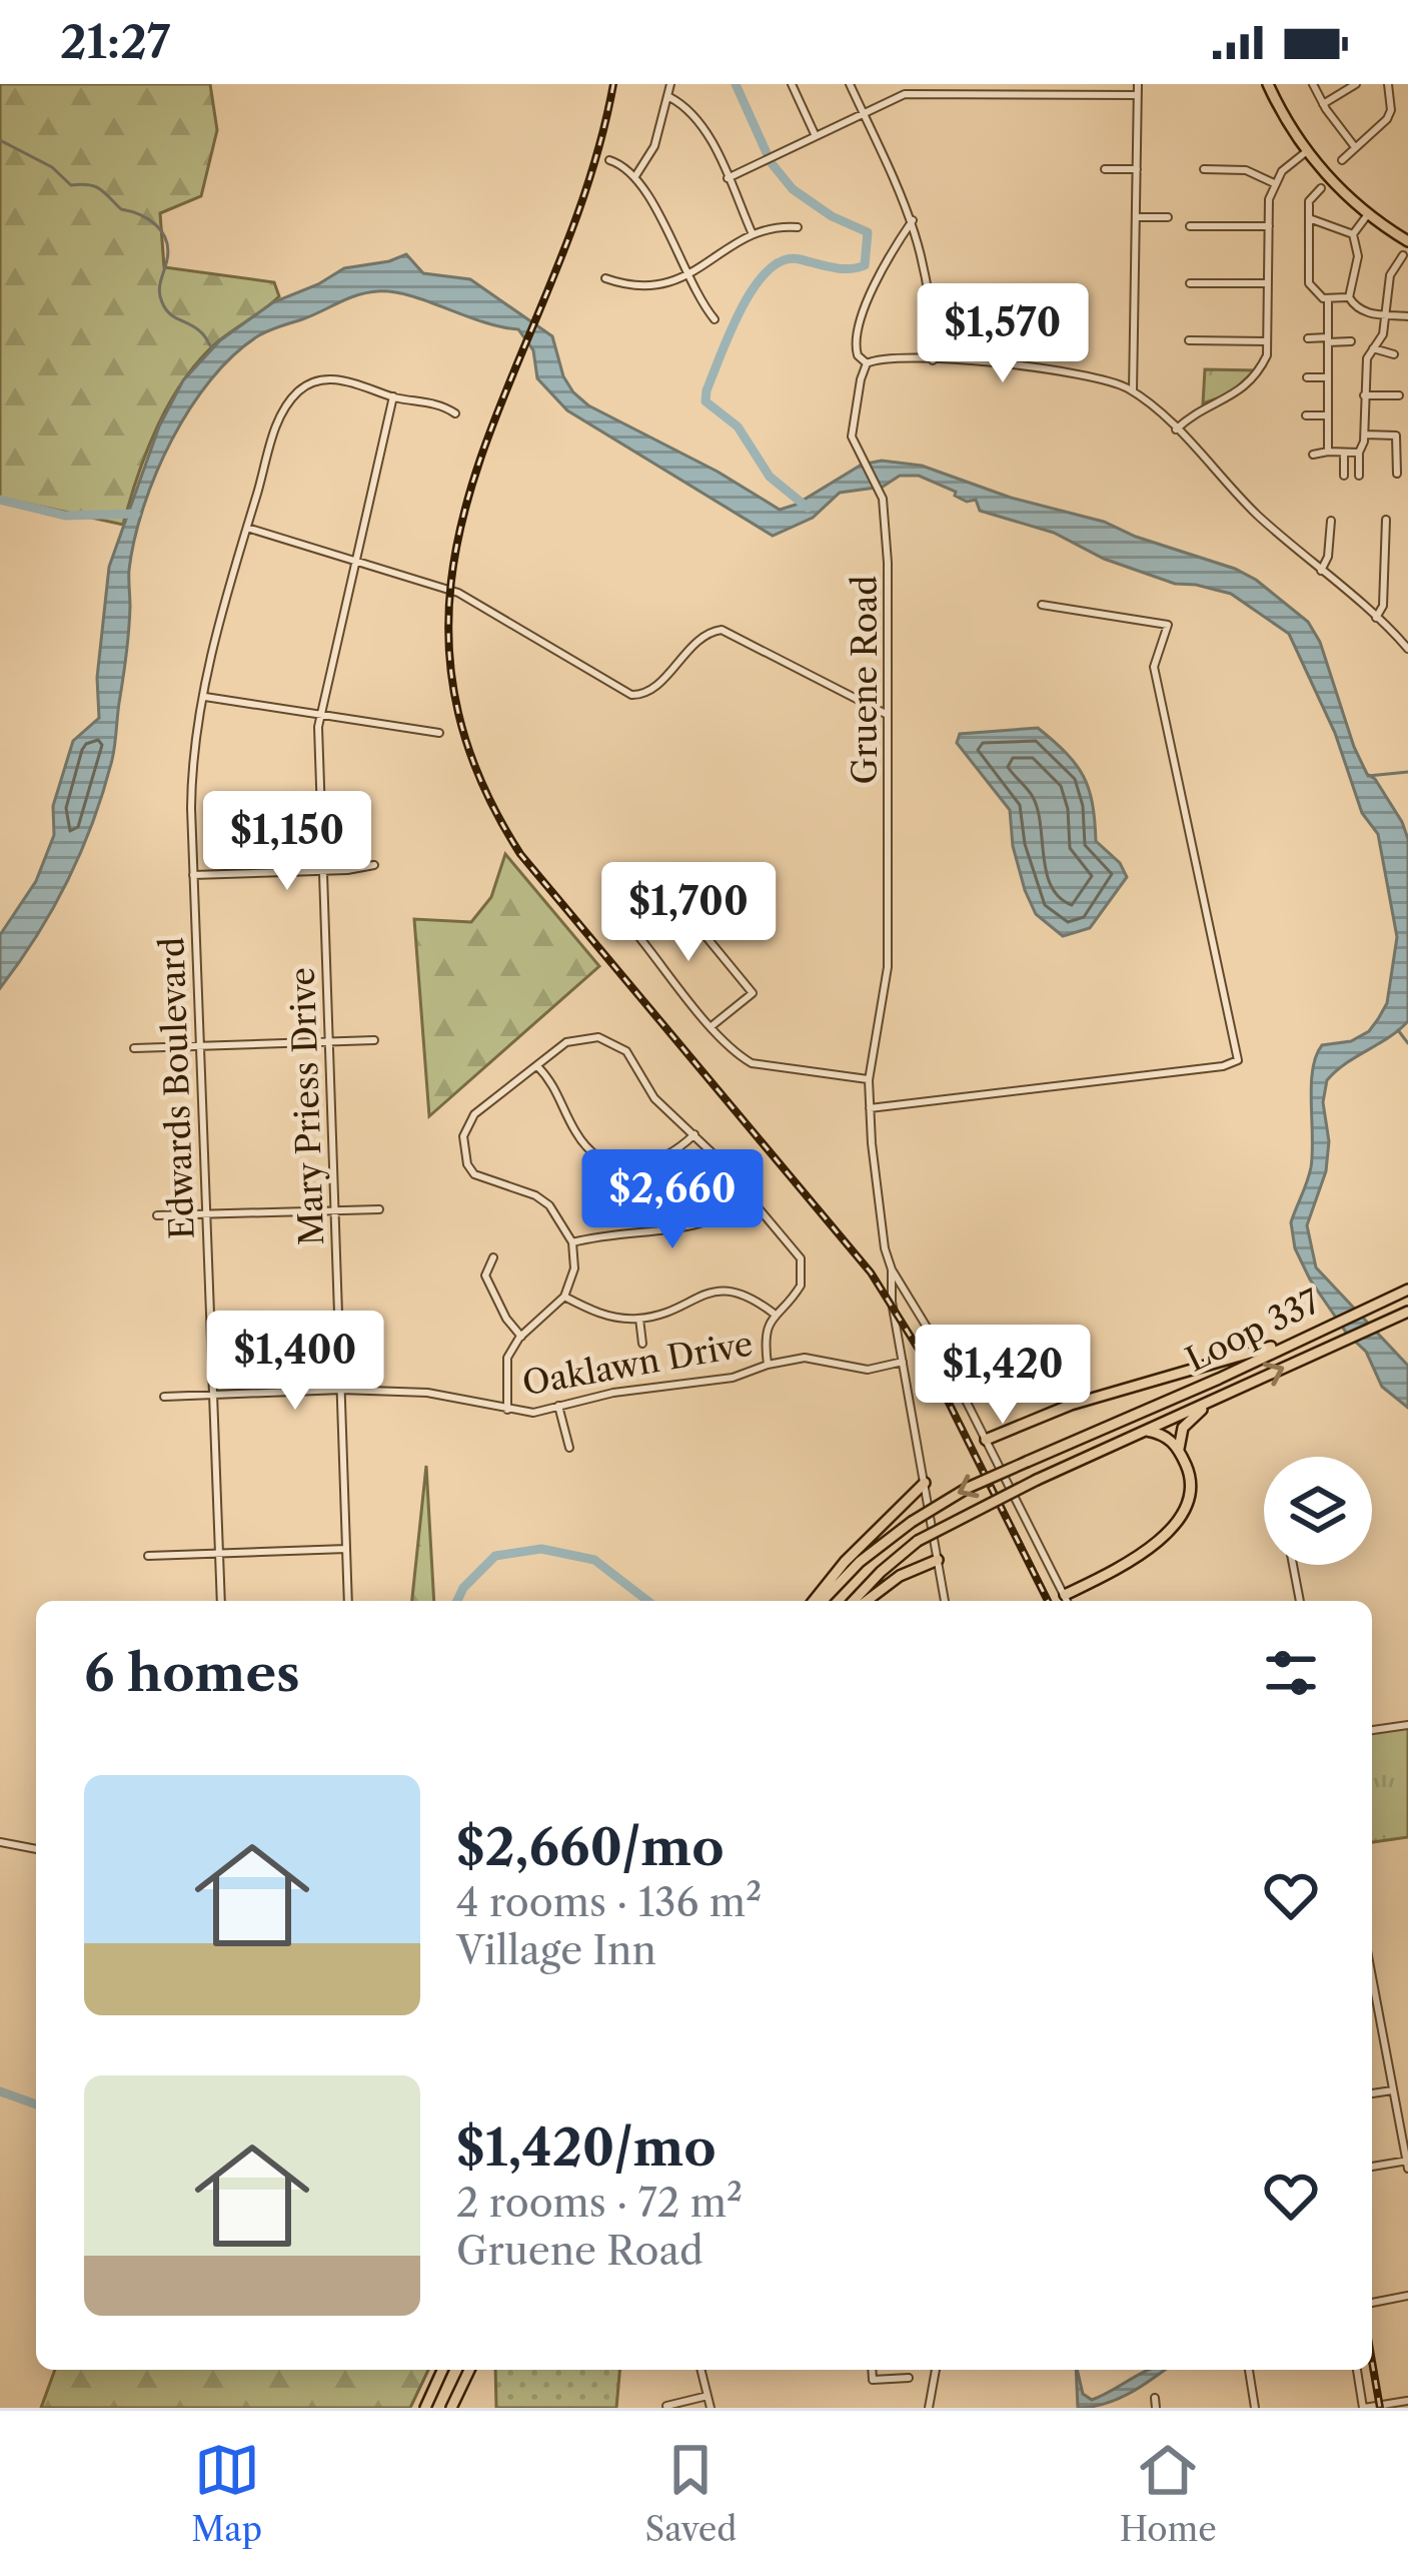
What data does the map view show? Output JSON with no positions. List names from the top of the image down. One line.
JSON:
{"streets":{"main road":["Loop 337"],"street":["Gruene Road","Edwards Boulevard","Mary Priess Drive","Oaklawn Drive"]},"crossings":[["Edwards Boulevard","Mary Priess Drive"],["Edwards Boulevard","Oaklawn Drive"],["Mary Priess Drive","Oaklawn Drive"]],"page":{"status":"21:27","price":["$1,570","$1,150","$1,700","$2,660","$1,400","$1,420"],"heading":"6 homes","list":[{"name":"$2,660/mo","note":"4 rooms · 136 m² · Village Inn"},{"name":"$1,420/mo","note":"2 rooms · 72 m² · Gruene Road"}],"tabs":["Map","Saved","Home"]}}
